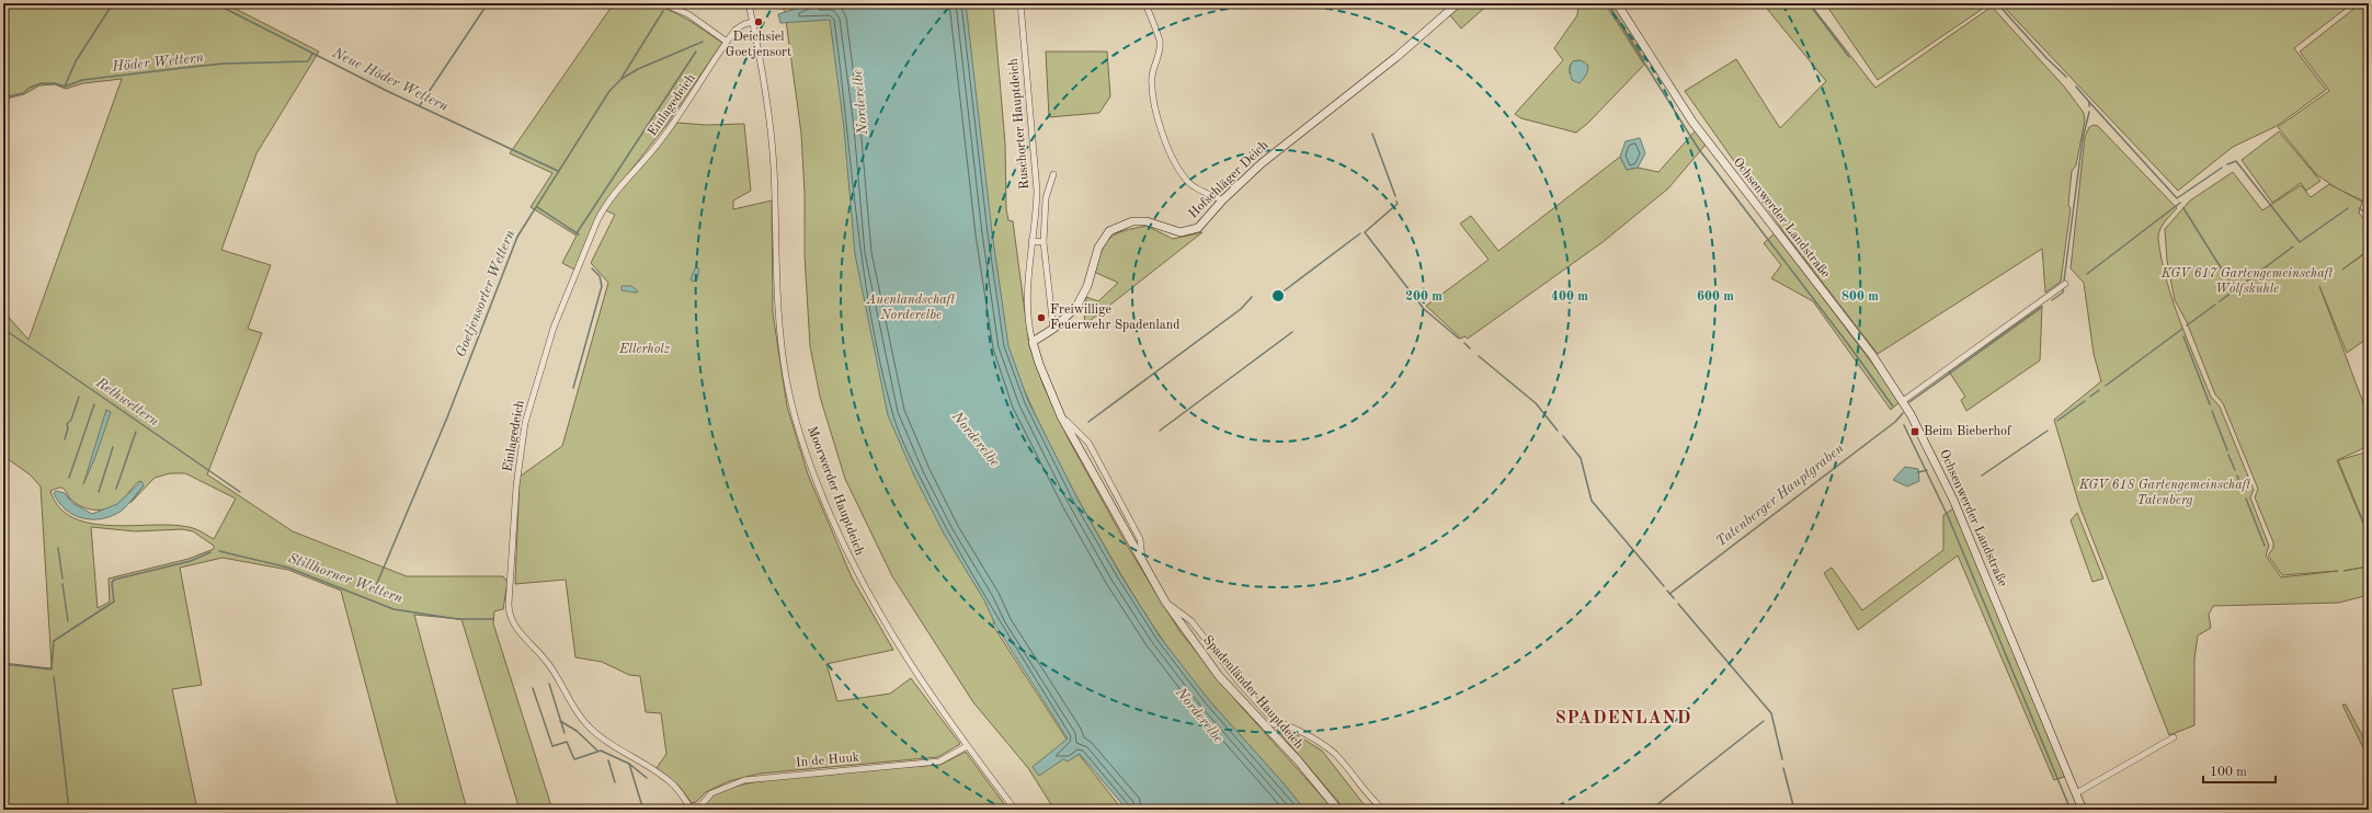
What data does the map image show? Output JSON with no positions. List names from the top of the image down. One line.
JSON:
{"streets":{"street":["Einlagedeich","Ruschorter Hauptdeich","Hofschläger Deich","Ochsenwerder Landstraße","Moorwerder Hauptdeich","Spadenländer Hauptdeich","In de Huuk"]},"crossings":[["Einlagedeich","Moorwerder Hauptdeich"],["Ruschorter Hauptdeich","Hofschläger Deich"],["Ruschorter Hauptdeich","Spadenländer Hauptdeich"],["Hofschläger Deich","Spadenländer Hauptdeich"],["Moorwerder Hauptdeich","In de Huuk"]],"districts":["SPADENLAND"],"water":["Höder Wettern","Neue Höder Wettern","Norderelbe","Goetjensorter Wettern","Rethwettern","Tatenberger Hauptgraben","Stillhorner Wettern"],"parks":["KGV 617 Gartengemeinschaft Wolfskuhle","Auenlandschaft Norderelbe","Ellerholz","KGV 618 Gartengemeinschaft Tatenberg"],"places":{"other":["Deichsiel Goetjensort","Freiwillige Feuerwehr Spadenland"],"transit":["Beim Bieberhof"]},"scale_bar":"100 m","rings":["200 m","400 m","600 m","800 m"]}
